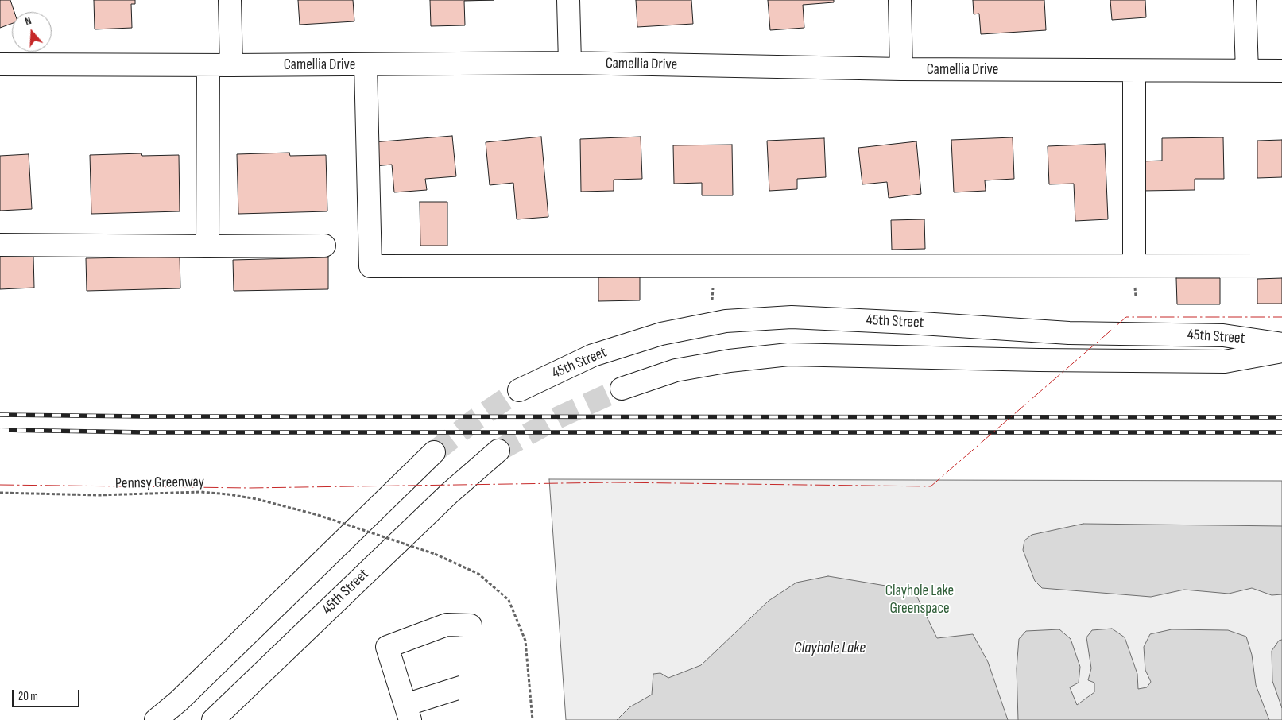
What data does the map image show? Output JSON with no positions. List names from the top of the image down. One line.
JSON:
{"streets":{"main road":["Camellia Drive","45th Street"],"path":["Pennsy Greenway"]},"water":["Clayhole Lake"],"parks":["Clayhole Lake Greenspace"],"scale_bar":"20 m","north":"top"}
